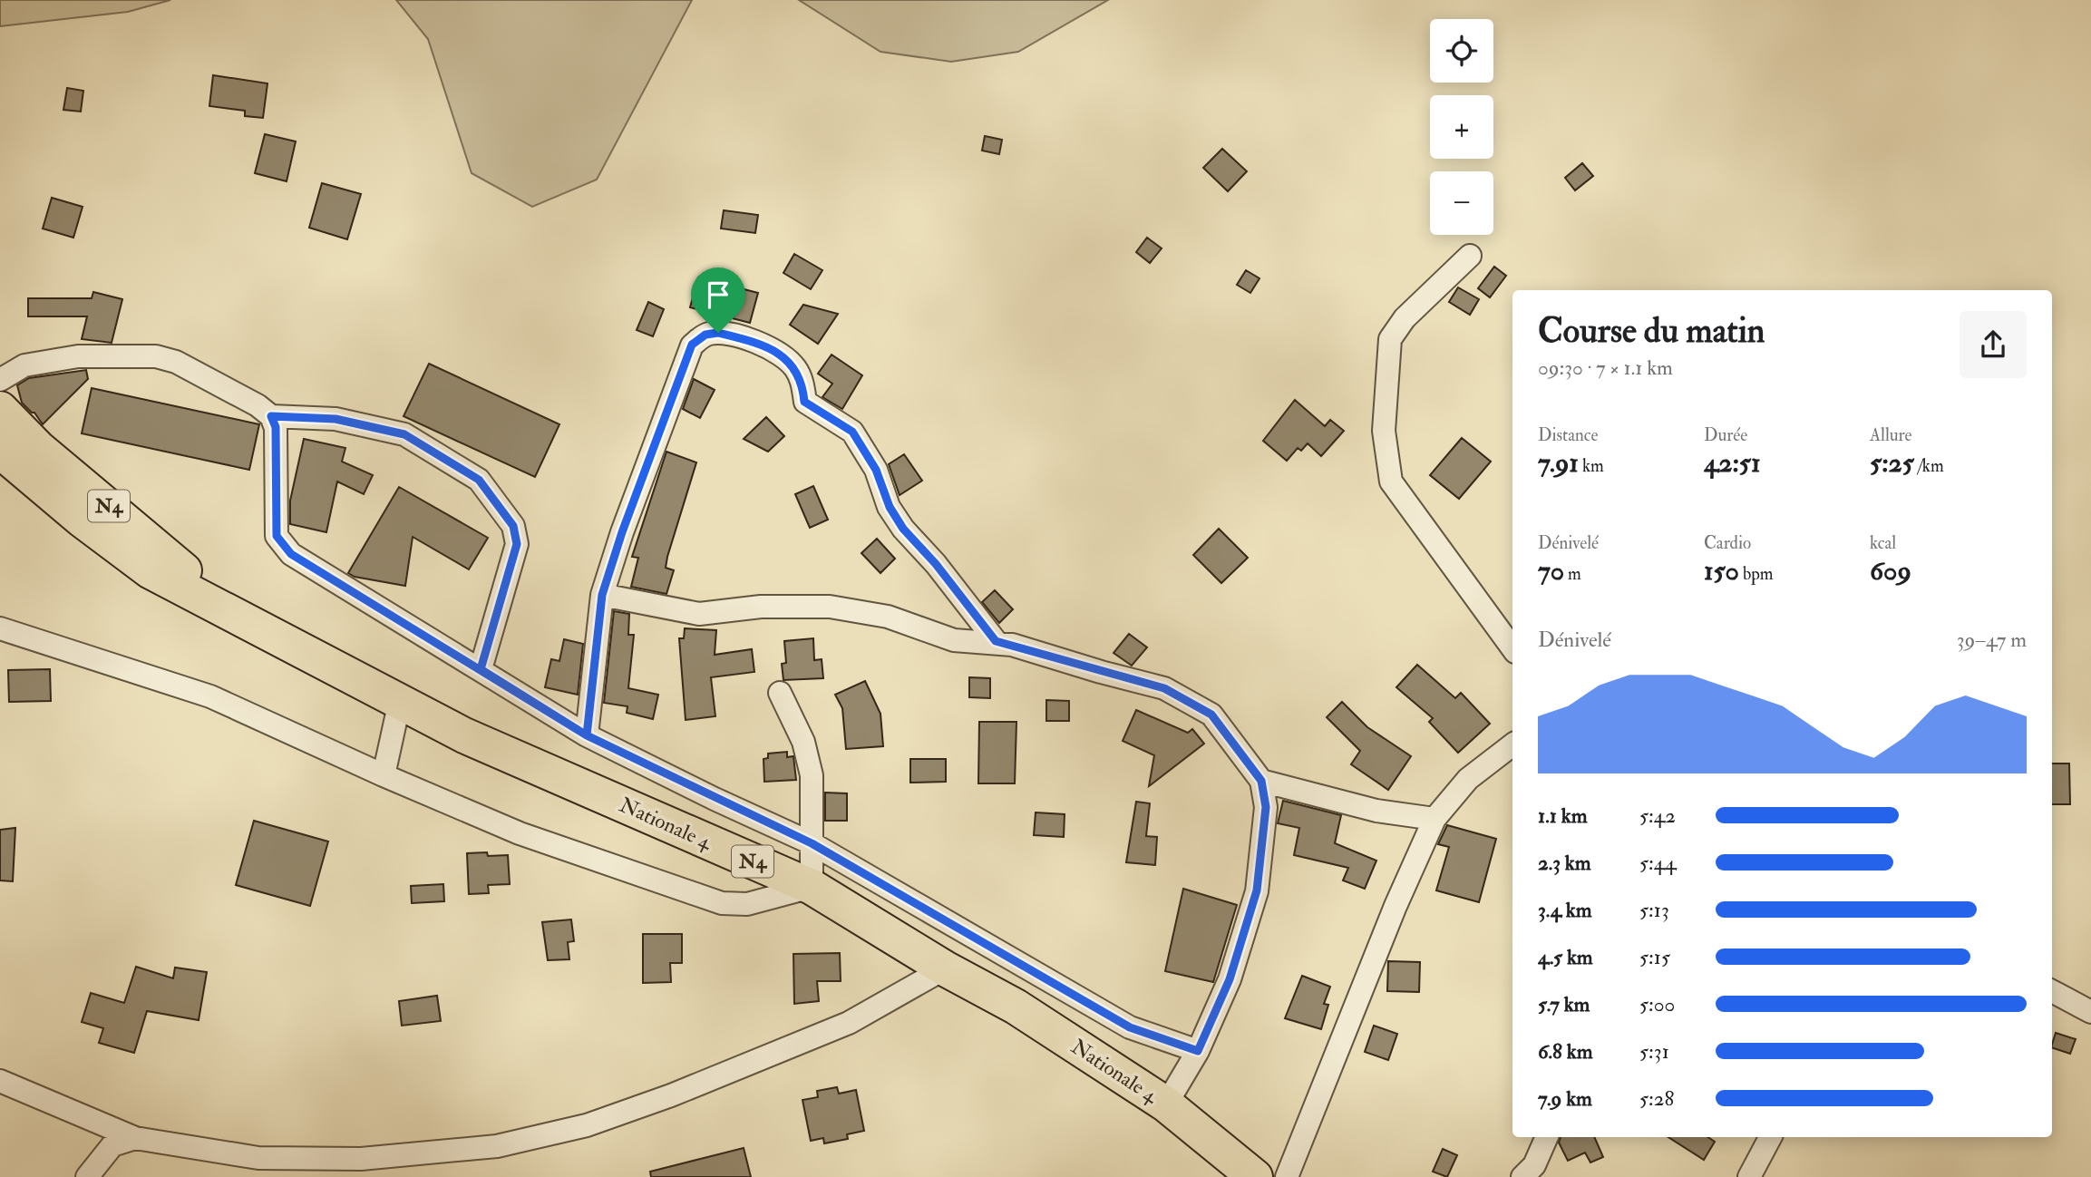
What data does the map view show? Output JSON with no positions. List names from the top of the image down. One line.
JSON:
{"streets":{"highway":["N4","Nationale 4"]},"page":{"map_buttons":["+","−"],"heading":["Course du matin","09:30 · 7 × 1.1 km"],"stats":[["Distance","7.91 km"],["Durée","42:51"],["Allure","5:25 /km"],["Dénivelé","70 m"],["Cardio","150 bpm"],["kcal","609"]],"chart":["Dénivelé","39–47 m"],"list":[{"name":"1.1 km","note":"5:42"},{"name":"2.3 km","note":"5:44"},{"name":"3.4 km","note":"5:13"},{"name":"4.5 km","note":"5:15"},{"name":"5.7 km","note":"5:00"},{"name":"6.8 km","note":"5:31"},{"name":"7.9 km","note":"5:28"}]}}
